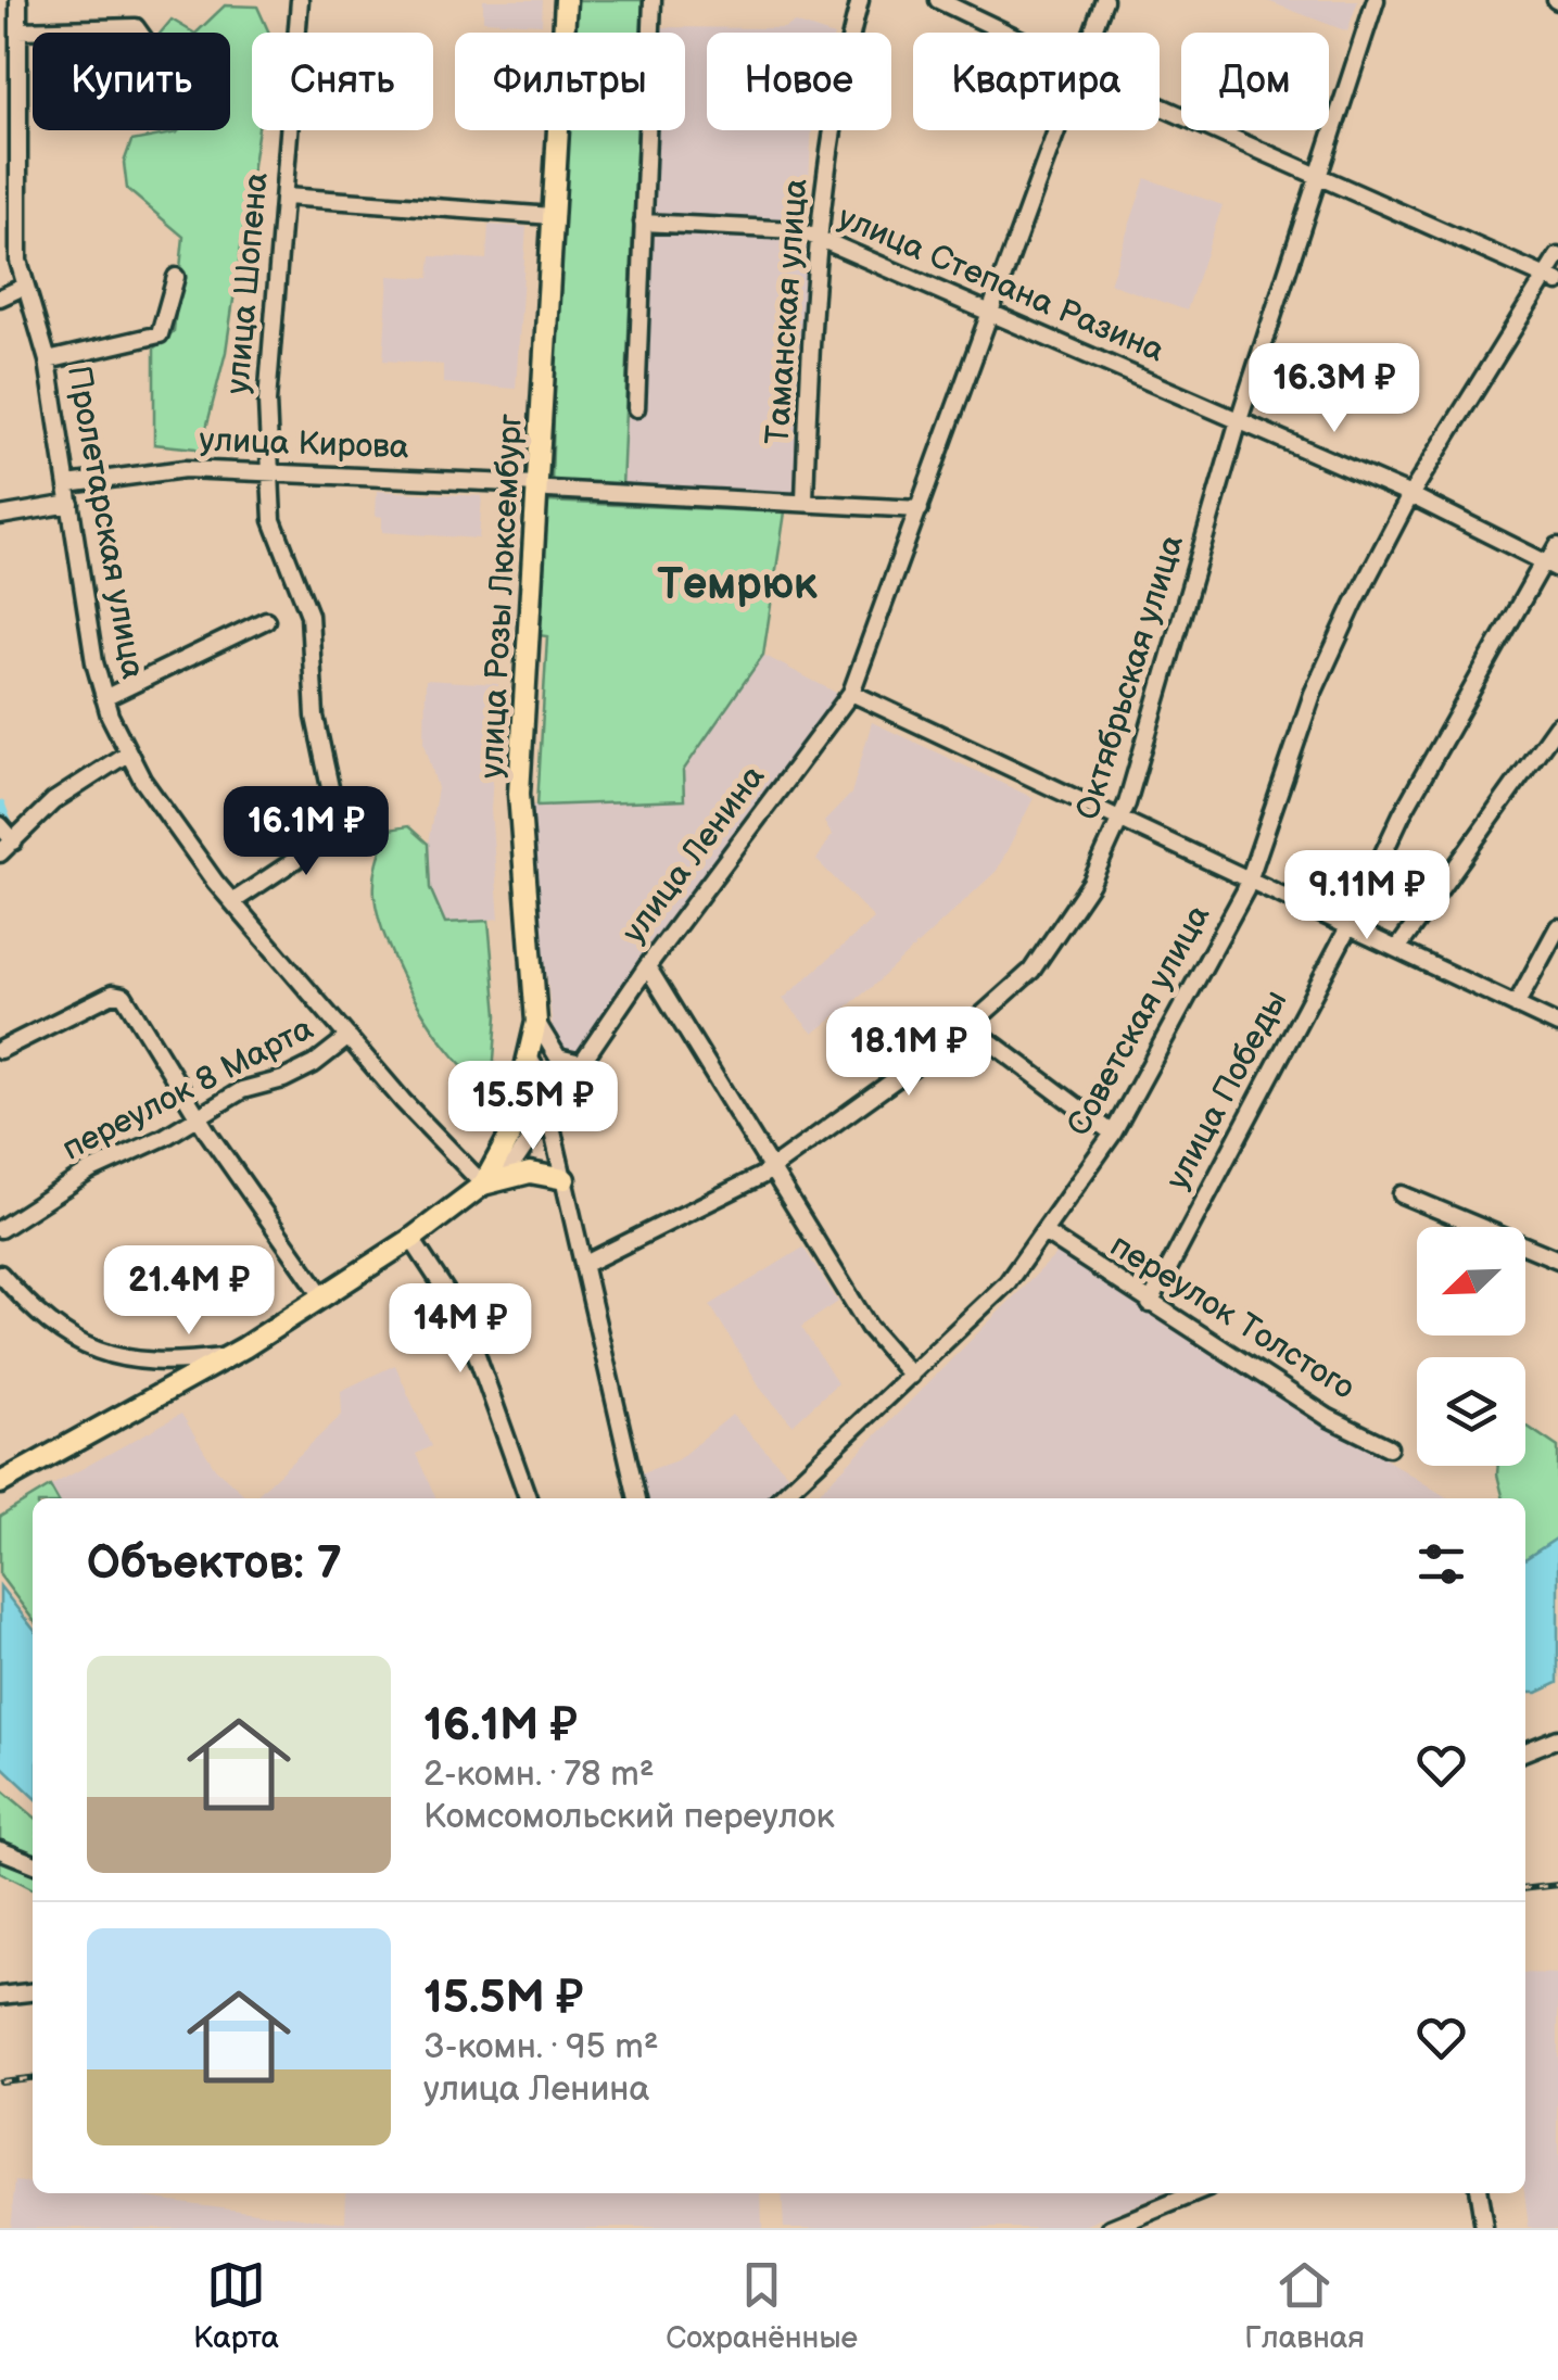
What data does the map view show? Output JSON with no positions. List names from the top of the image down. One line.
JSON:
{"streets":{"main road":["улица Розы Люксембург","улица Ленина"],"street":["улица Шопена","улица Степана Разина","Таманская улица","улица Кирова","Пролетарская улица","Октябрьская улица","Советская улица","переулок 8 Марта","улица Победы","переулок Толстого"]},"crossings":[["улица Шопена","улица Кирова"],["улица Шопена","Пролетарская улица"],["улица Степана Разина","Таманская улица"],["улица Степана Разина","Октябрьская улица"],["улица Степана Разина","улица Ленина"],["улица Степана Разина","Советская улица"],["улица Степана Разина","улица Победы"],["Таманская улица","улица Кирова"],["улица Кирова","Пролетарская улица"],["улица Кирова","улица Розы Люксембург"],["улица Кирова","улица Ленина"],["Пролетарская улица","улица Розы Люксембург"],["Пролетарская улица","улица Ленина"],["Пролетарская улица","переулок 8 Марта"],["улица Розы Люксембург","улица Ленина"],["Советская улица","переулок Толстого"],["улица Победы","переулок Толстого"]],"districts":["Темрюк"],"north":"bottom left","page":{"chip":["Купить","Снять","Фильтры","Новое","Квартира","Дом"],"price":["16.3M ₽","16.1M ₽","9.11M ₽","18.1M ₽","15.5M ₽","21.4M ₽","14M ₽"],"heading":"Объектов: 7","list":[{"name":"16.1M ₽","note":"2-комн. · 78 m² · Комсомольский переулок"},{"name":"15.5M ₽","note":"3-комн. · 95 m² · улица Ленина"}],"tabs":["Карта","Сохранённые","Главная"]}}
